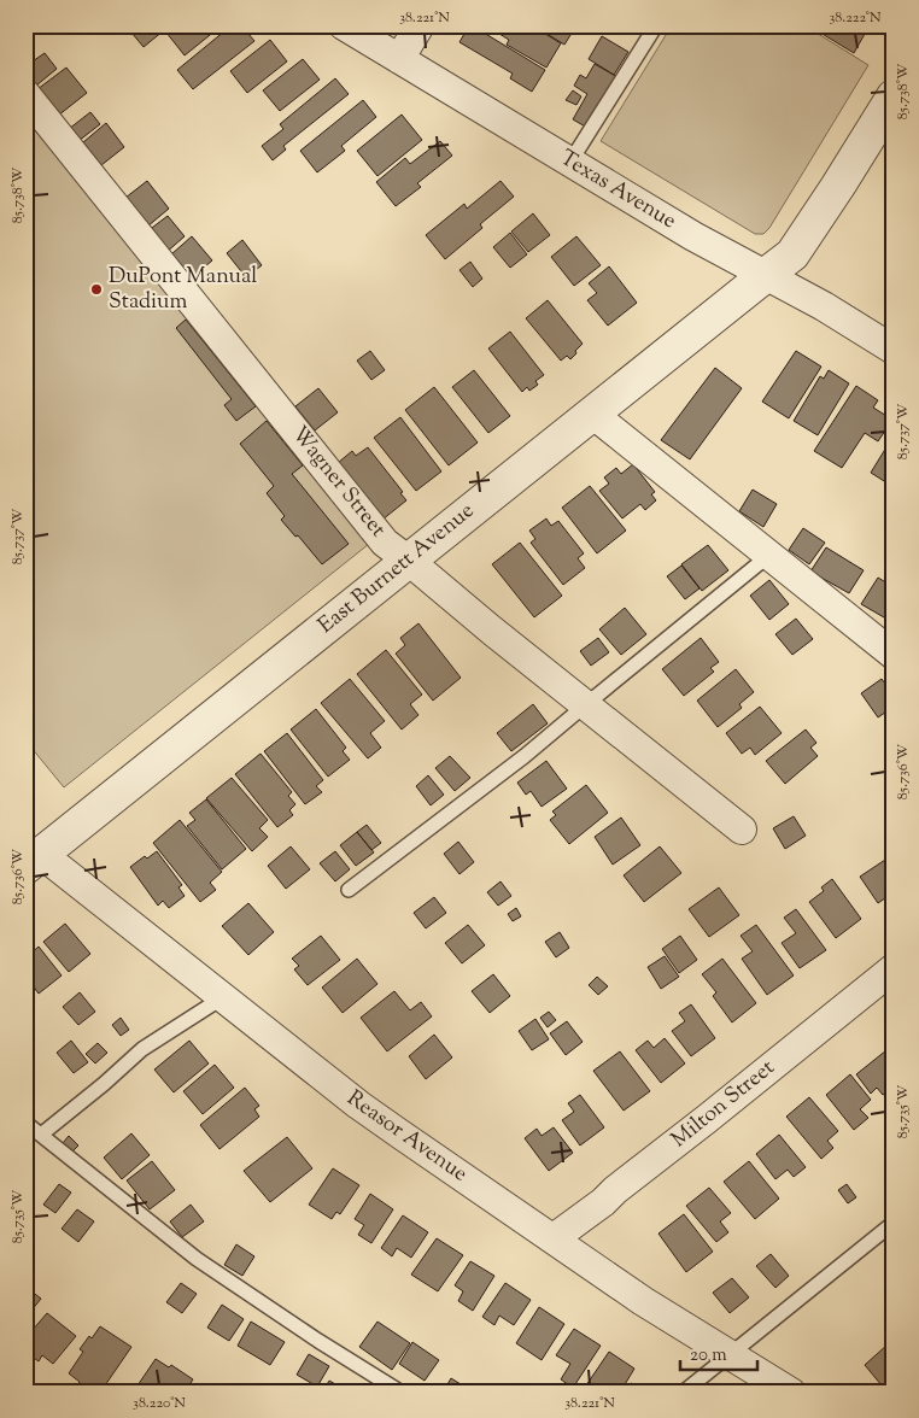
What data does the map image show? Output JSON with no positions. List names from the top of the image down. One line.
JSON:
{"streets":{"street":["Texas Avenue","Wagner Street","East Burnett Avenue","Milton Street","Reasor Avenue"]},"crossings":[["Texas Avenue","East Burnett Avenue"],["Wagner Street","East Burnett Avenue"],["East Burnett Avenue","Reasor Avenue"],["Milton Street","Reasor Avenue"]],"places":["DuPont Manual Stadium"],"scale_bar":"20 m","coordinates":["38.221°N","38.222°N","85.738°W","85.737°W","85.736°W","85.735°W","38.220°N"]}
